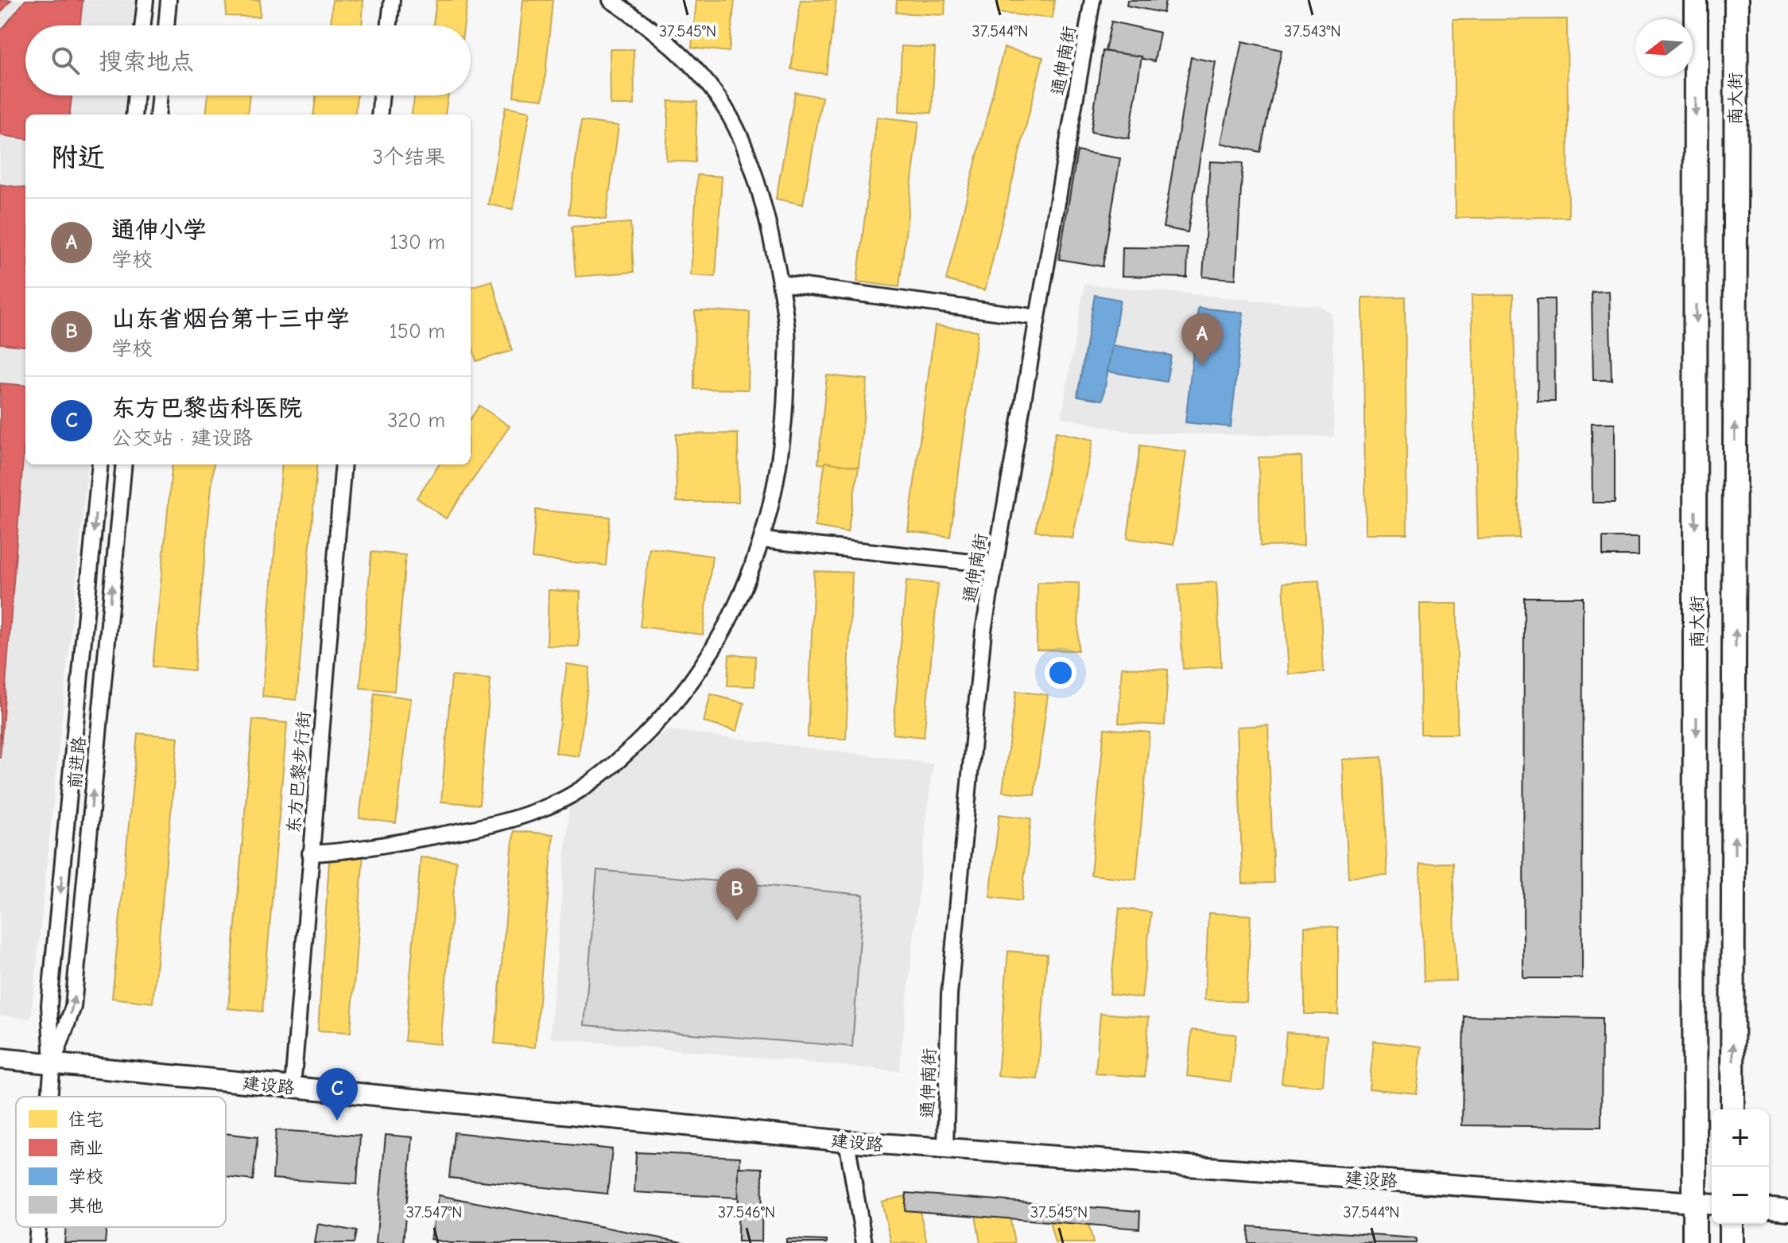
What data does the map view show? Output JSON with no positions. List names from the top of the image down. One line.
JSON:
{"streets":{"main road":["南大街"],"street":["通伸南街","前进路","东方巴黎步行街","建设路"]},"crossings":[["通伸南街","建设路"],["南大街","建设路"],["前进路","建设路"],["东方巴黎步行街","建设路"]],"legend":["住宅","商业","学校","其他"],"north":"left","page":{"search":"搜索地点","heading":["附近","3个结果"],"list":[{"mark":"A","name":"通伸小学","note":"学校","value":"130 m"},{"mark":"B","name":"山东省烟台第十三中学","note":"学校","value":"150 m"},{"mark":"C","name":"东方巴黎齿科医院","note":"公交站 · 建设路","value":"320 m"}],"pins":["A","B","C"],"map_buttons":["+","−"]},"coordinates":["37.545°N","37.544°N","37.543°N","37.547°N","37.546°N"]}
